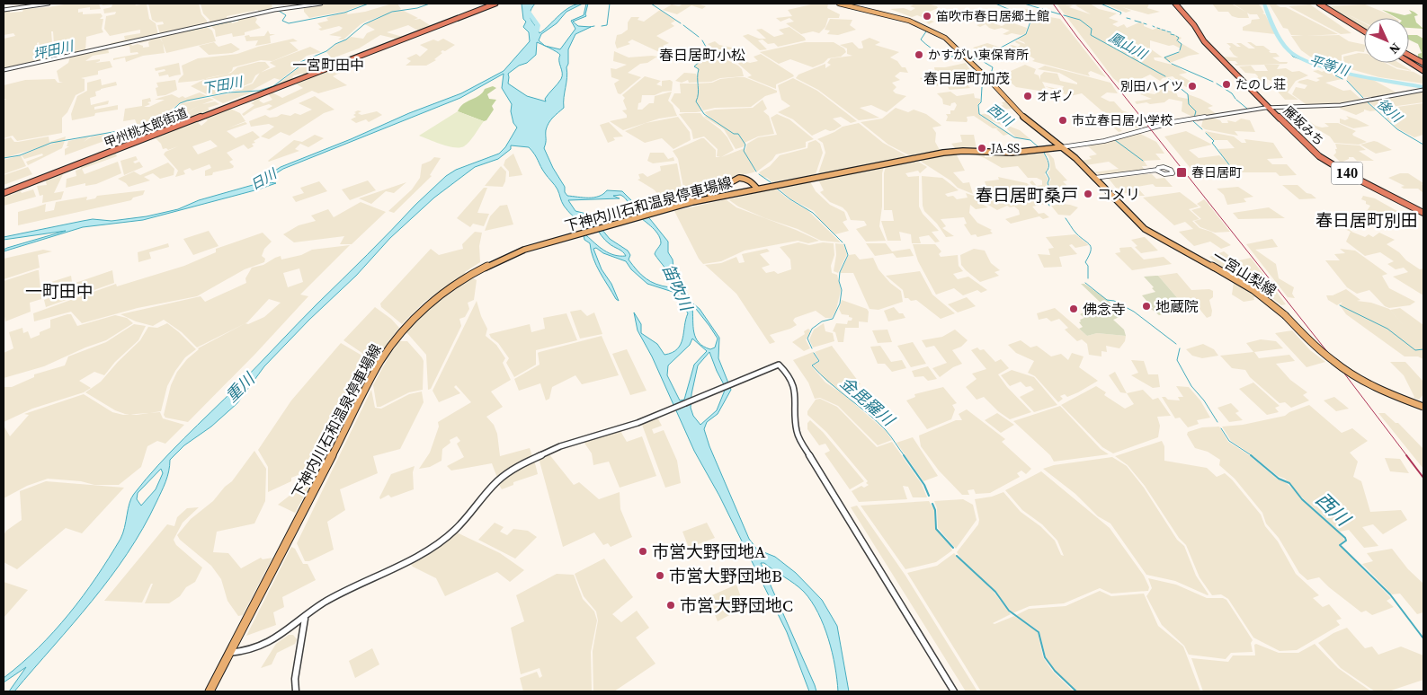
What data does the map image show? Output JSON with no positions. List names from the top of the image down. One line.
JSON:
{"streets":{"highway":["雁坂みち","甲州桃太郎街道","140"],"main road":["下神内川石和温泉停車場線","一宮山梨線"]},"crossings":[["下神内川石和温泉停車場線","一宮山梨線"]],"districts":["春日居町小松","一宮町田中","春日居町加茂","春日居町桑戸","春日居町別田","一町田中"],"water":["鳳山川","坪田川","平等川","下田川","後川","西川","日川","笛吹川","重川","金毘羅川"],"places":{"other":["笛吹市春日居郷土館","かすがい東保育所","たのし荘","別田ハイツ","オギノ","市立春日居小学校","JA-SS","コメリ","地蔵院","佛念寺","市営大野団地A","市営大野団地B","市営大野団地C"],"transit":["春日居町"]},"north":"bottom right"}
